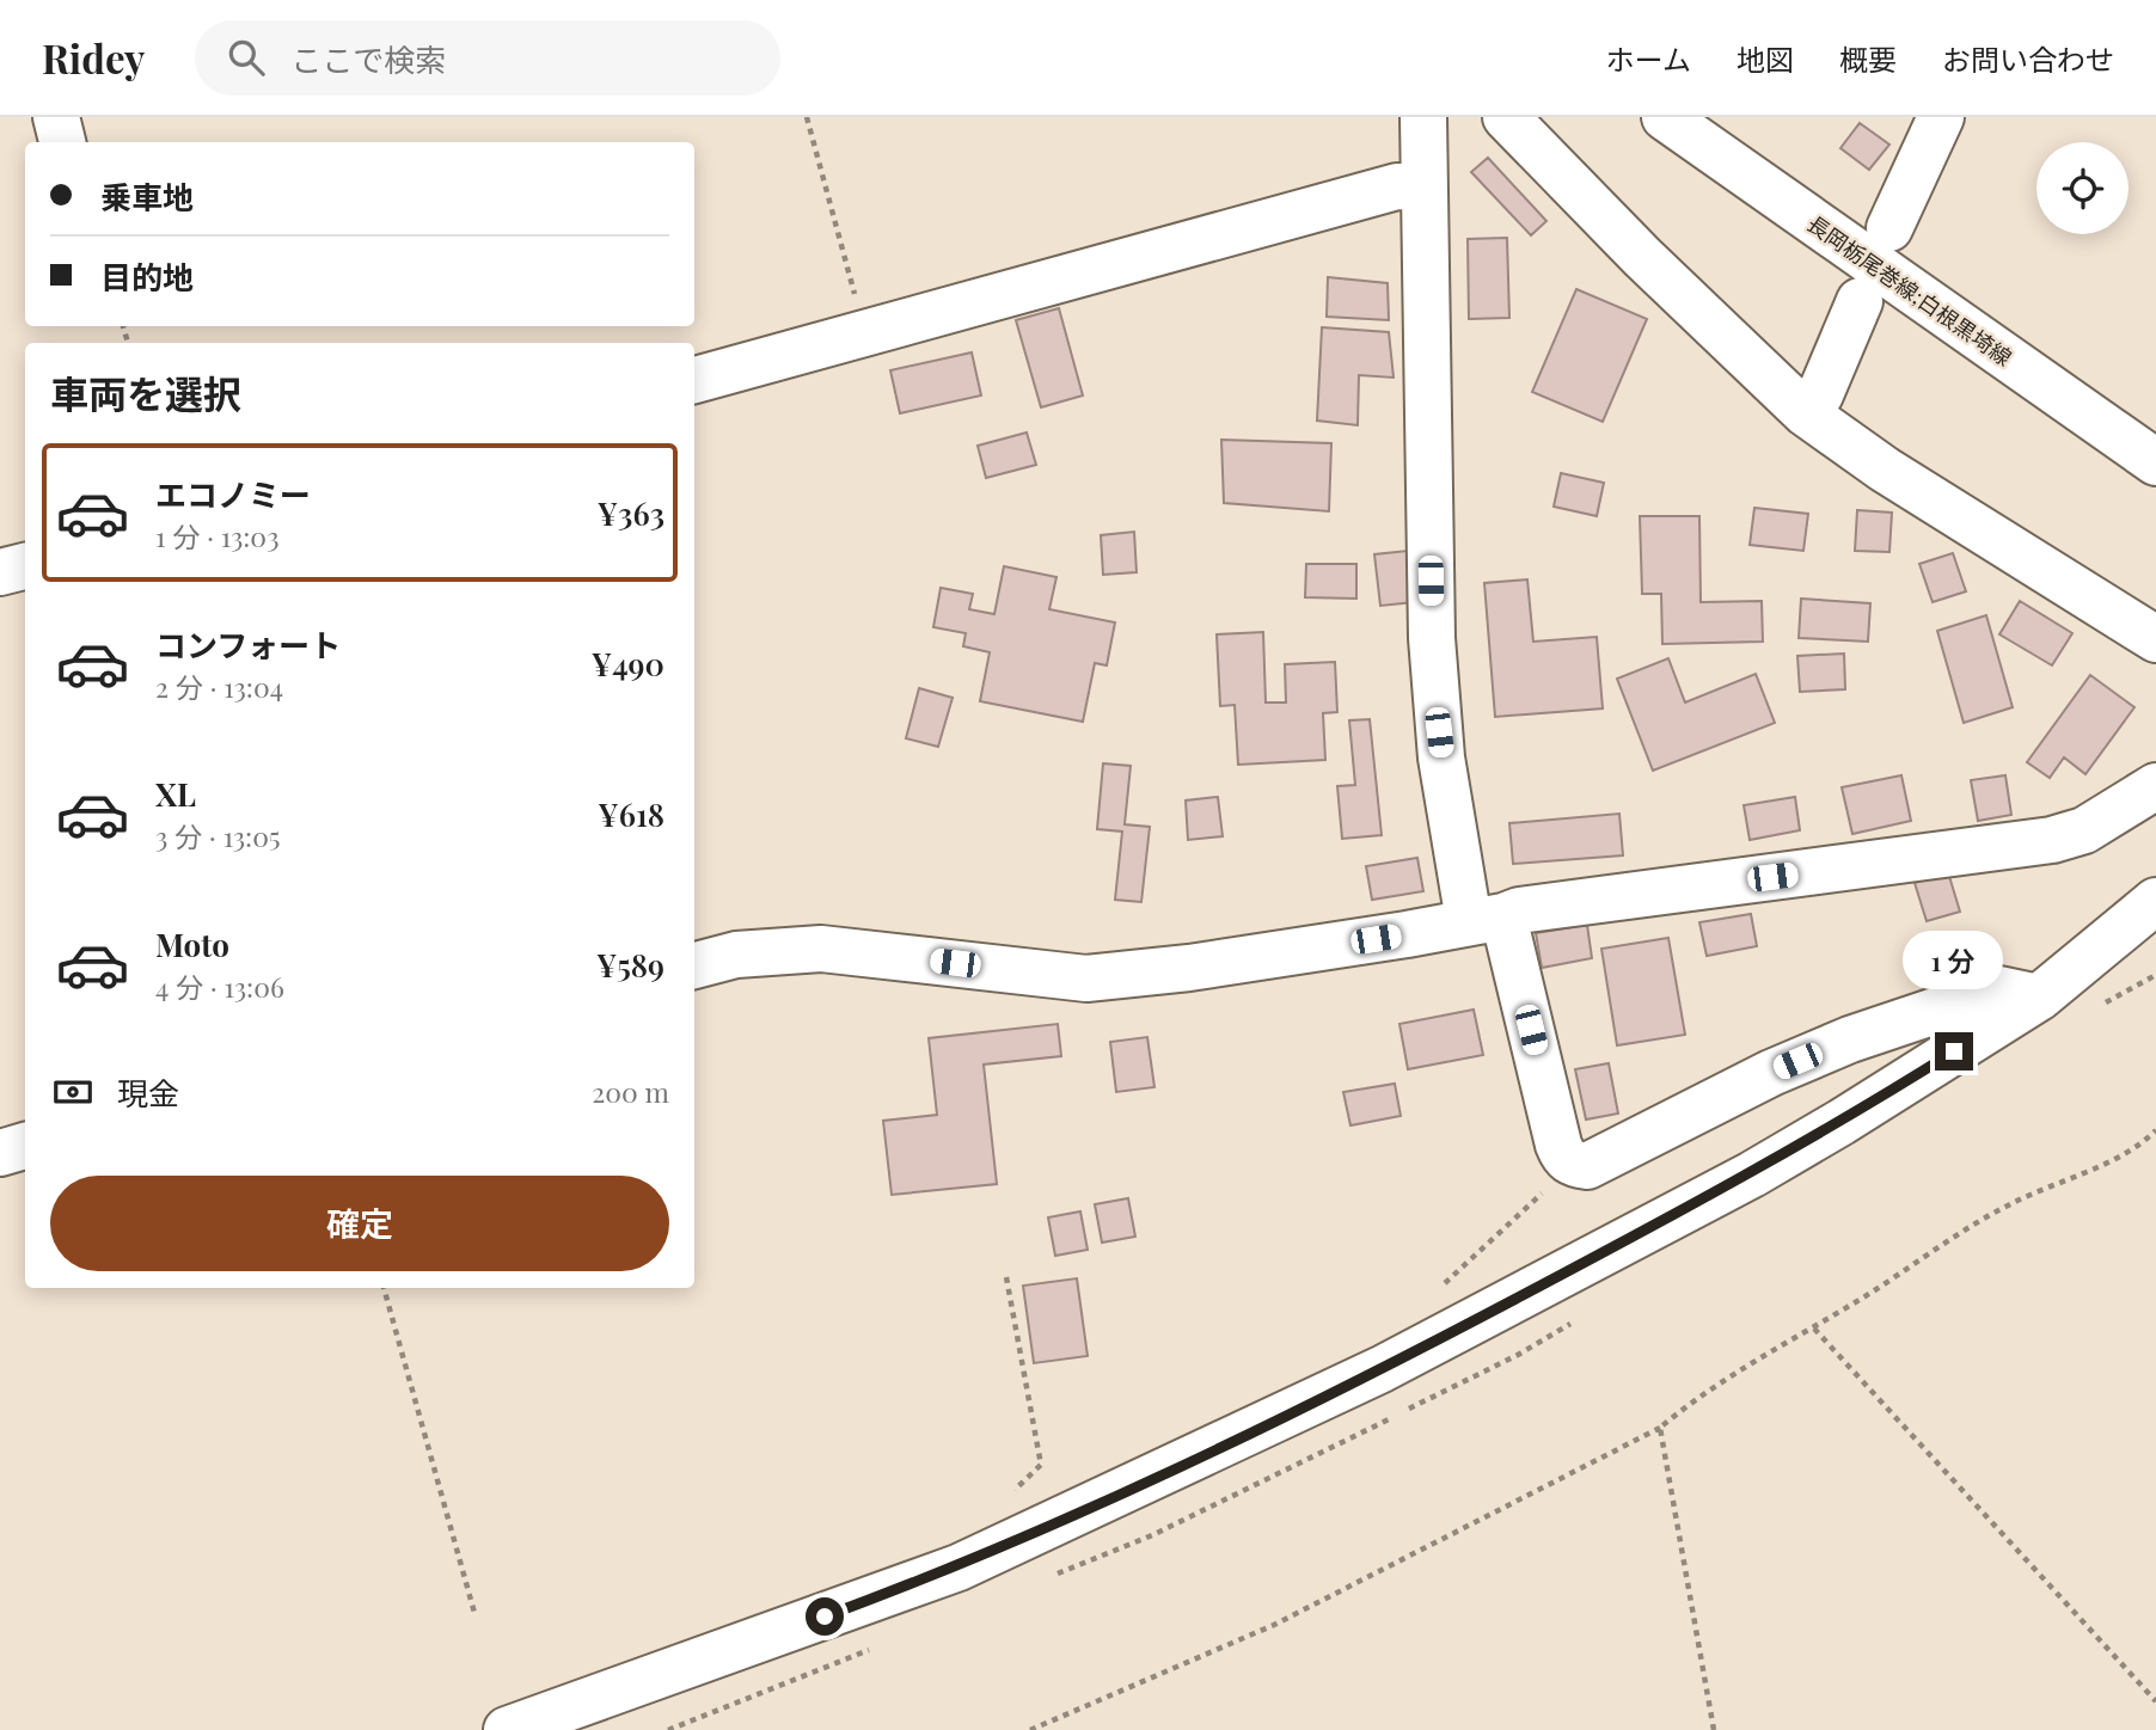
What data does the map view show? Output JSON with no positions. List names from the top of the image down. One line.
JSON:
{"streets":{"street":["長岡栃尾巻線;白根黒埼線"]},"page":{"header":"Ridey","search":"ここで検索","nav":["ホーム","地図","概要","お問い合わせ"],"banner":["乗車地","目的地"],"heading":"車両を選択","list":[{"name":"エコノミー","note":"1 分 · 13:03","value":"¥363"},{"name":"コンフォート","note":"2 分 · 13:04","value":"¥490"},{"name":"XL","note":"3 分 · 13:05","value":"¥618"},{"name":"Moto","note":"4 分 · 13:06","value":"¥589"}],"bubble":"1 分","pay":["現金","200 m"],"buttons":"確定"}}
